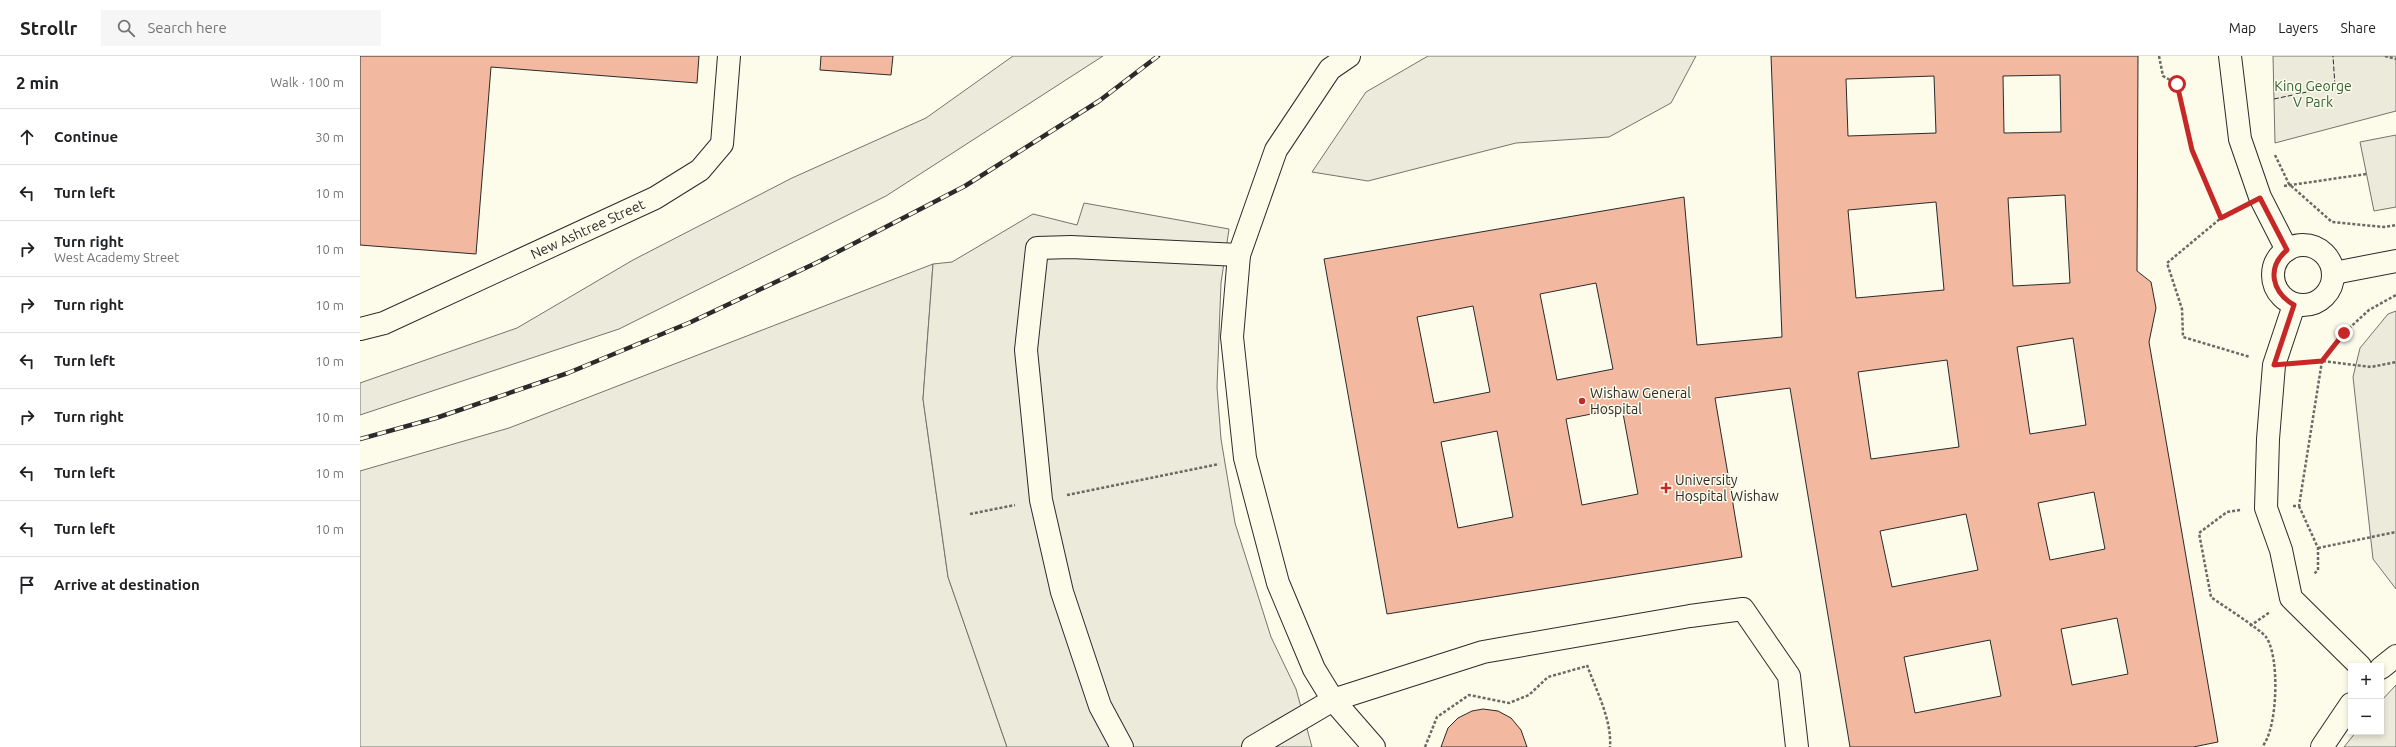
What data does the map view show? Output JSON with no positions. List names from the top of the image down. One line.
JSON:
{"streets":{"lane":["New Ashtree Street"]},"parks":["King George V Park"],"places":{"other":["Wishaw General Hospital"],"health":["University Hospital Wishaw"]},"page":{"header":"Strollr","search":"Search here","nav":["Map","Layers","Share"],"heading":["2 min","Walk · 100 m"],"list":[["Continue","30 m"],["Turn left","10 m"],["Turn right","West Academy Street","10 m"],["Turn right","10 m"],["Turn left","10 m"],["Turn right","10 m"],["Turn left","10 m"],["Turn left","10 m"],"Arrive at destination"],"map_buttons":["+","−"]}}
